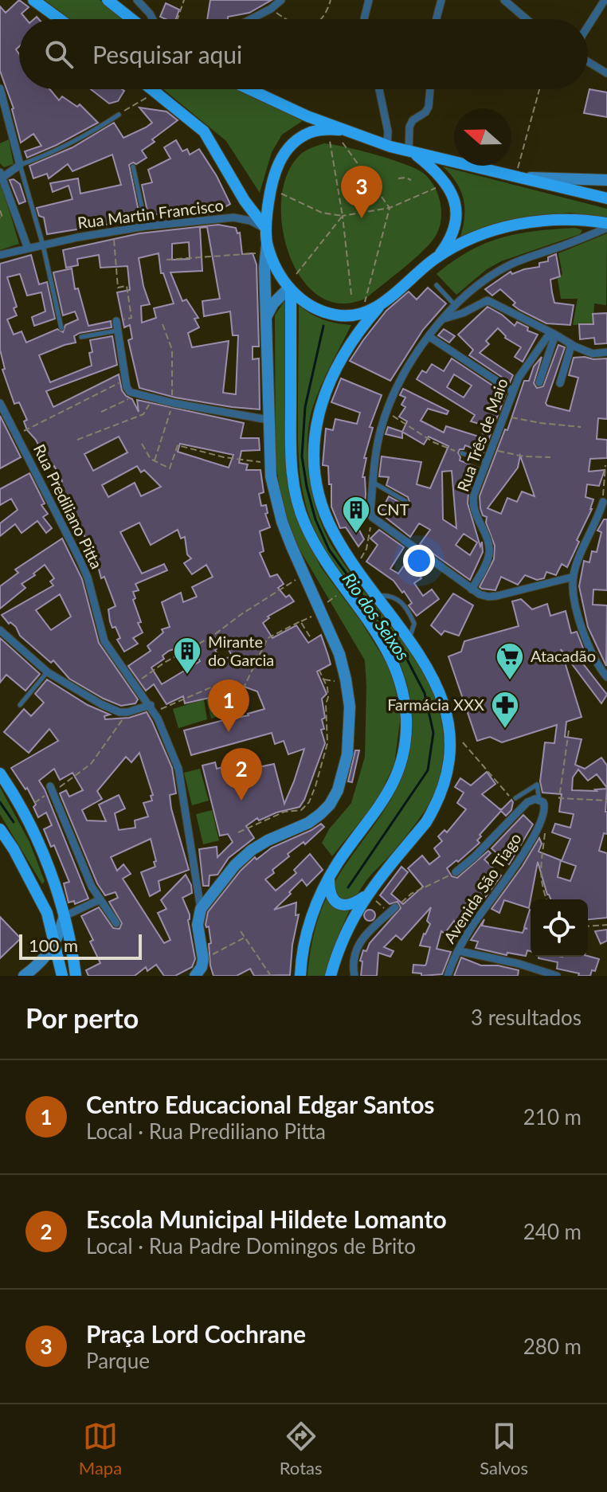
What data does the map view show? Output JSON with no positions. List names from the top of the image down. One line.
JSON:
{"streets":{"street":["Rua Martin Francisco","Rua Três de Maio","Rua Prediliano Pitta","Avenida São Tiago"]},"water":["Rio dos Seixos"],"places":{"building":["CNT","Mirante do Garcia"],"supermarket":["Atacadão"],"pharmacy":["Farmácia XXX"]},"scale_bar":"100 m","north":"left","page":{"search":"Pesquisar aqui","pins":["3","1","2"],"scale":"100 m","heading":["Por perto","3 resultados"],"list":[{"mark":"1","name":"Centro Educacional Edgar Santos","note":"Local · Rua Prediliano Pitta","value":"210 m"},{"mark":"2","name":"Escola Municipal Hildete Lomanto","note":"Local · Rua Padre Domingos de Brito","value":"240 m"},{"mark":"3","name":"Praça Lord Cochrane","note":"Parque","value":"280 m"}],"nav":["Mapa","Rotas","Salvos"]}}
